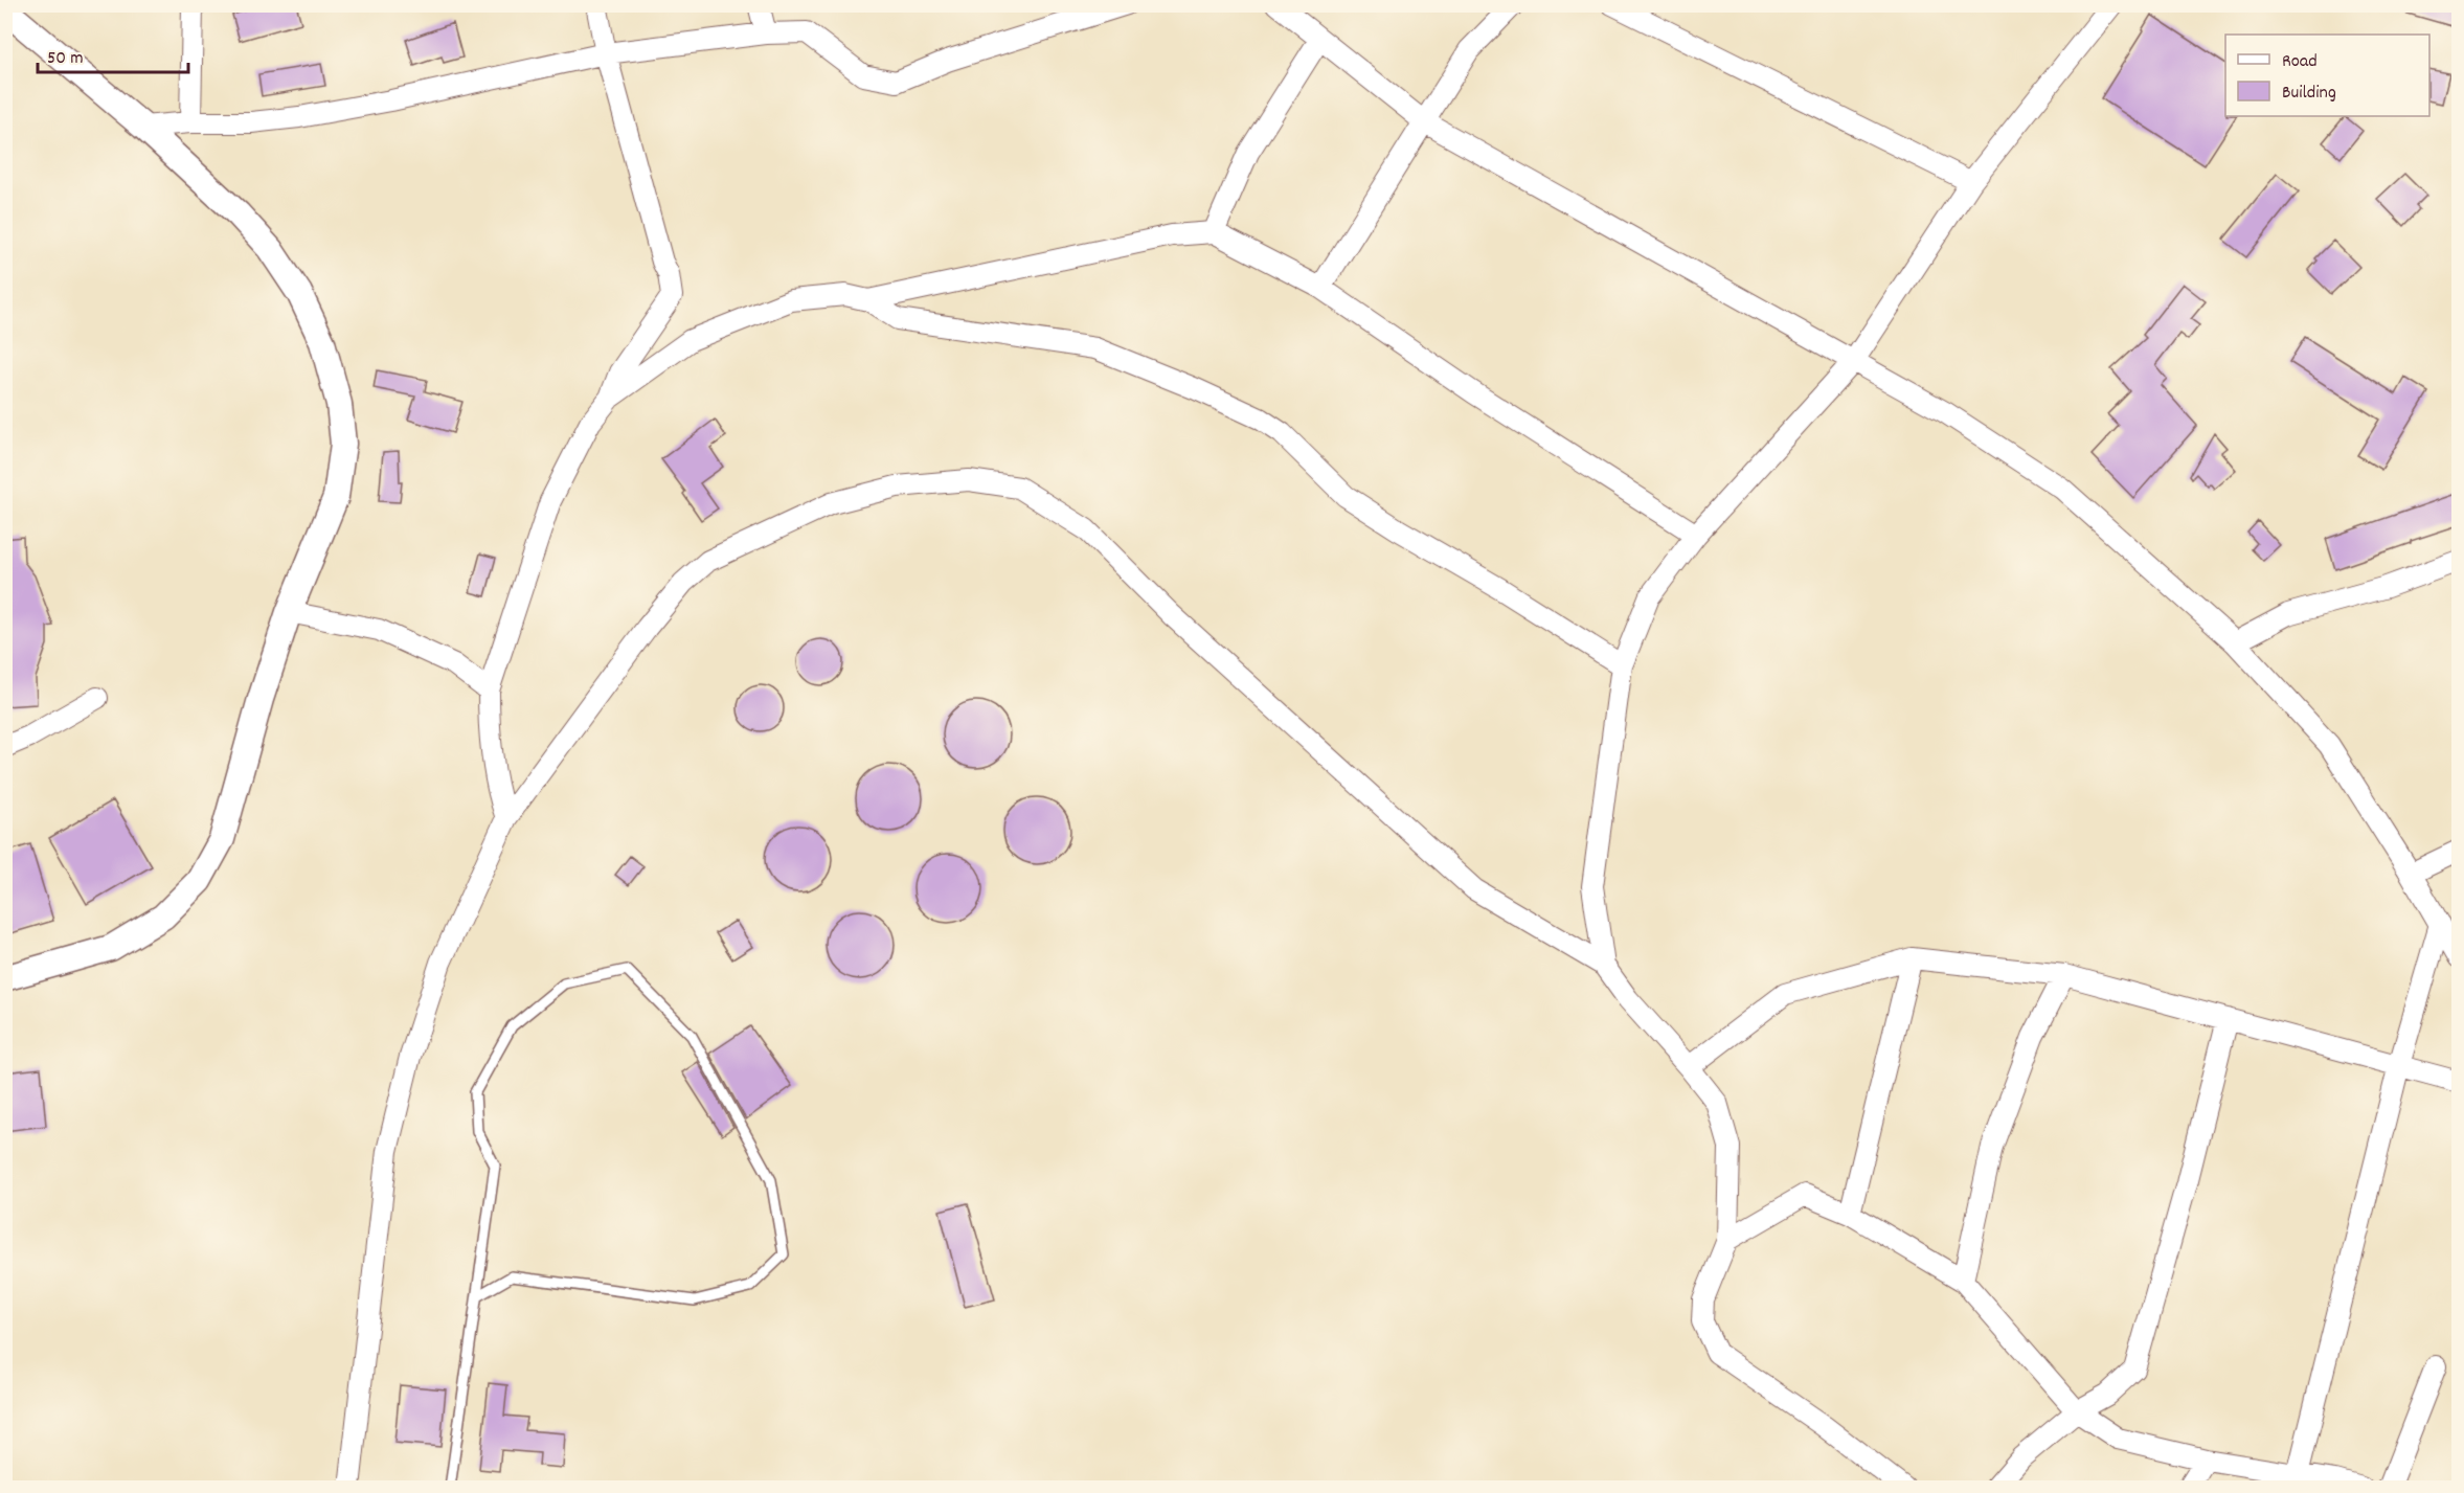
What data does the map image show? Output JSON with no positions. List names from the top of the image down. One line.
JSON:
{"legend":["Road","Building"],"scale_bar":"50 m"}
